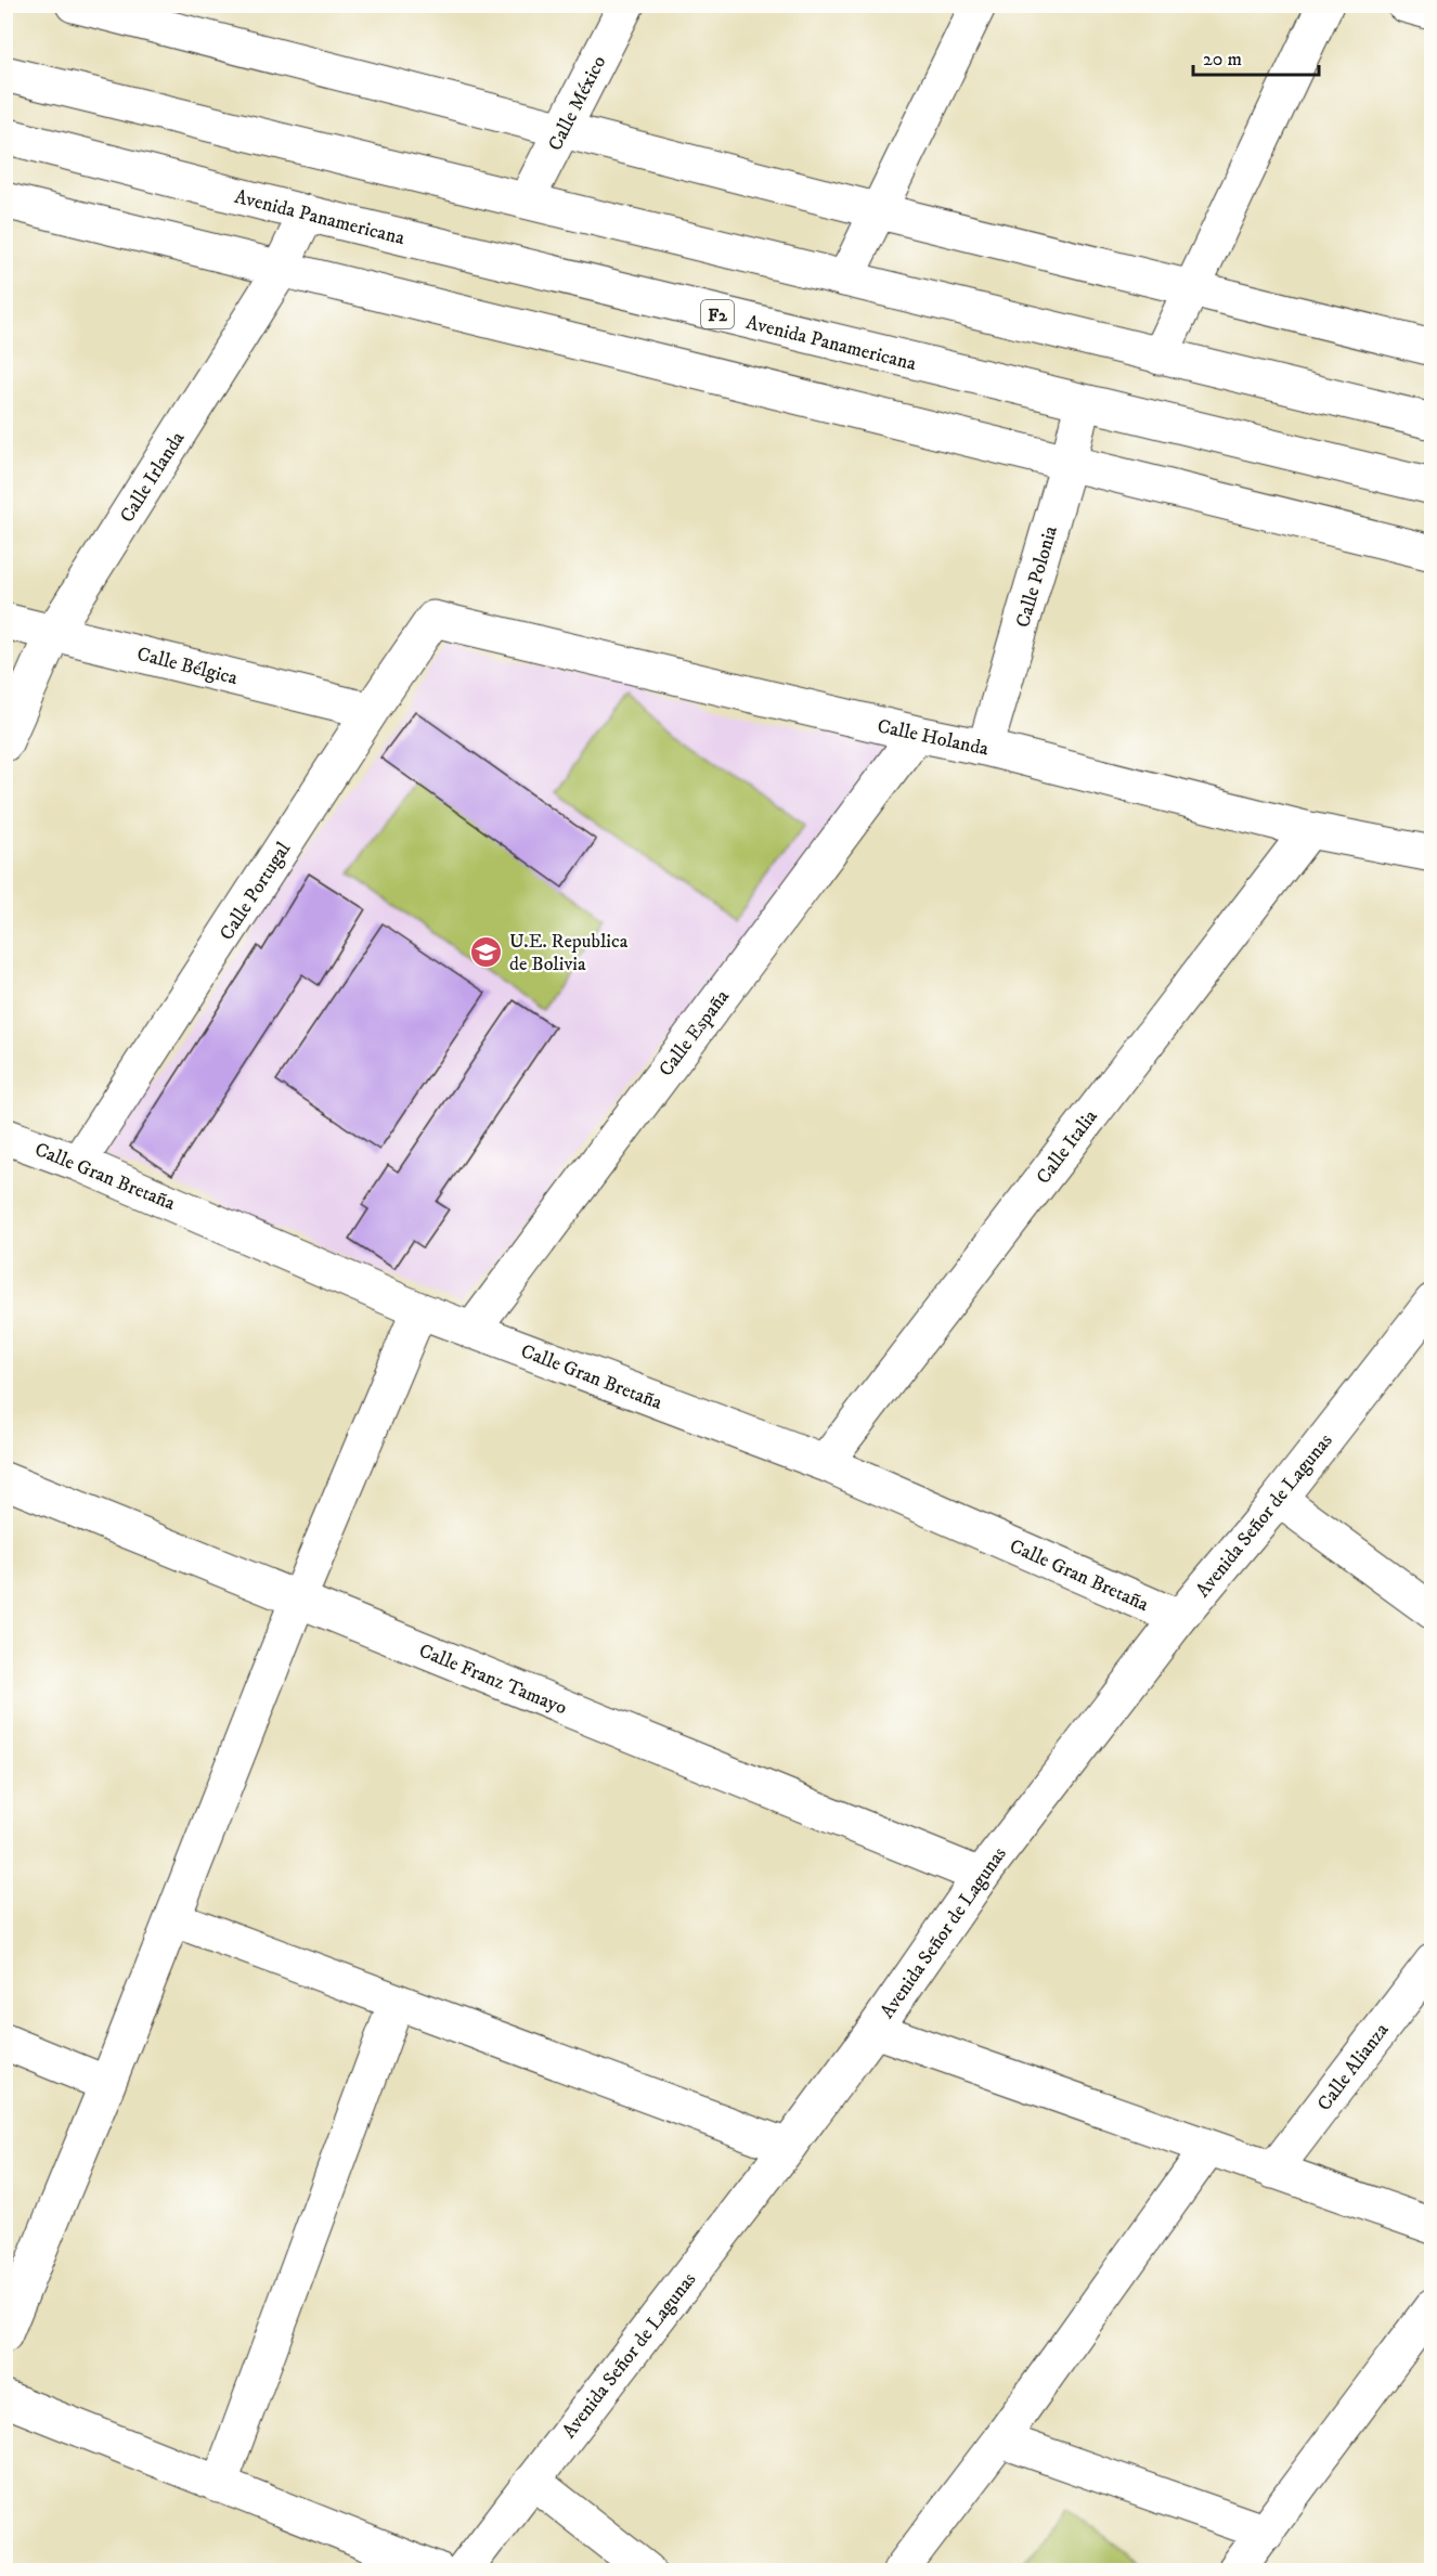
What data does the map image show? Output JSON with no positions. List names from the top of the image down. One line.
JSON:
{"streets":{"main road":["Calle México","Avenida Panamericana","F2","Calle Irlanda","Calle Polonia","Calle Bélgica","Calle Holanda","Calle Portugal","Calle España","Calle Italia","Calle Gran Bretaña","Avenida Señor de Lagunas","Calle Franz Tamayo","Calle Alianza"]},"crossings":[["Avenida Panamericana","Calle Irlanda"],["Avenida Panamericana","Calle Polonia"],["Calle Irlanda","Calle Bélgica"],["Calle Polonia","Calle Holanda"],["Calle Bélgica","Calle Portugal"],["Calle Holanda","Calle Portugal"],["Calle Holanda","Calle España"],["Calle Holanda","Calle Italia"],["Calle Portugal","Calle Gran Bretaña"],["Calle España","Calle Gran Bretaña"],["Calle Italia","Calle Gran Bretaña"],["Calle Gran Bretaña","Avenida Señor de Lagunas"],["Avenida Señor de Lagunas","Calle Franz Tamayo"]],"places":{"school or university":["U.E. Republica de Bolivia"]},"scale_bar":"20 m"}
